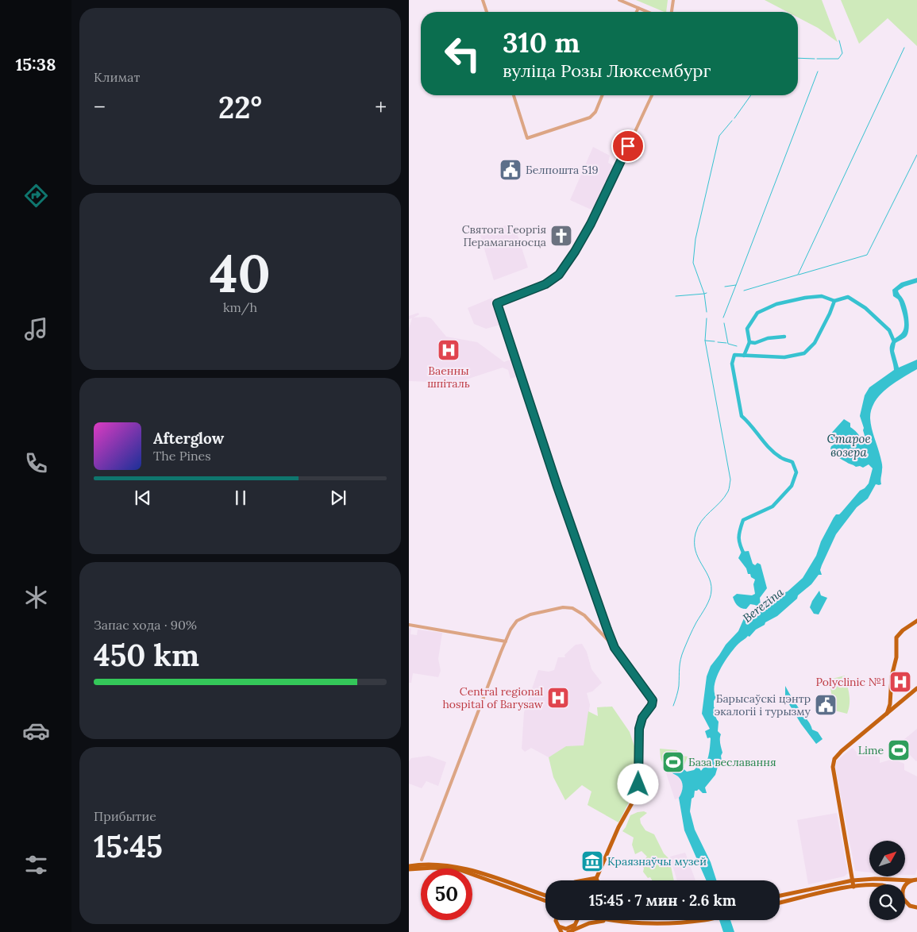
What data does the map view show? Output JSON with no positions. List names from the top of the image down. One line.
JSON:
{"water":["Старое возера","Berezina"],"places":{"public building":["Белпошта 519","Барысаўскі цэнтр экалогіі і турызму"],"church":["Святога Георгія Перамаганосца"],"hospital":["Ваенны шпіталь","Polyclinic №1","Central regional hospital of Barysaw"],"sports":["Lime","База веславання"],"museum":["Краязнаўчы музей"]},"north":"top right","page":{"tabs":"15:38","tile":["Климат",["40","km/h"],["Запас хода · 90%","450 km"],["Прибытие","15:45"]],"turn":["310 m","вуліца Розы Люксембург"],"heat":["−","22°","+"],"song":["Afterglow","The Pines"],"limit":"50","trip":"15:45 · 7 мин · 2.6 km"}}
